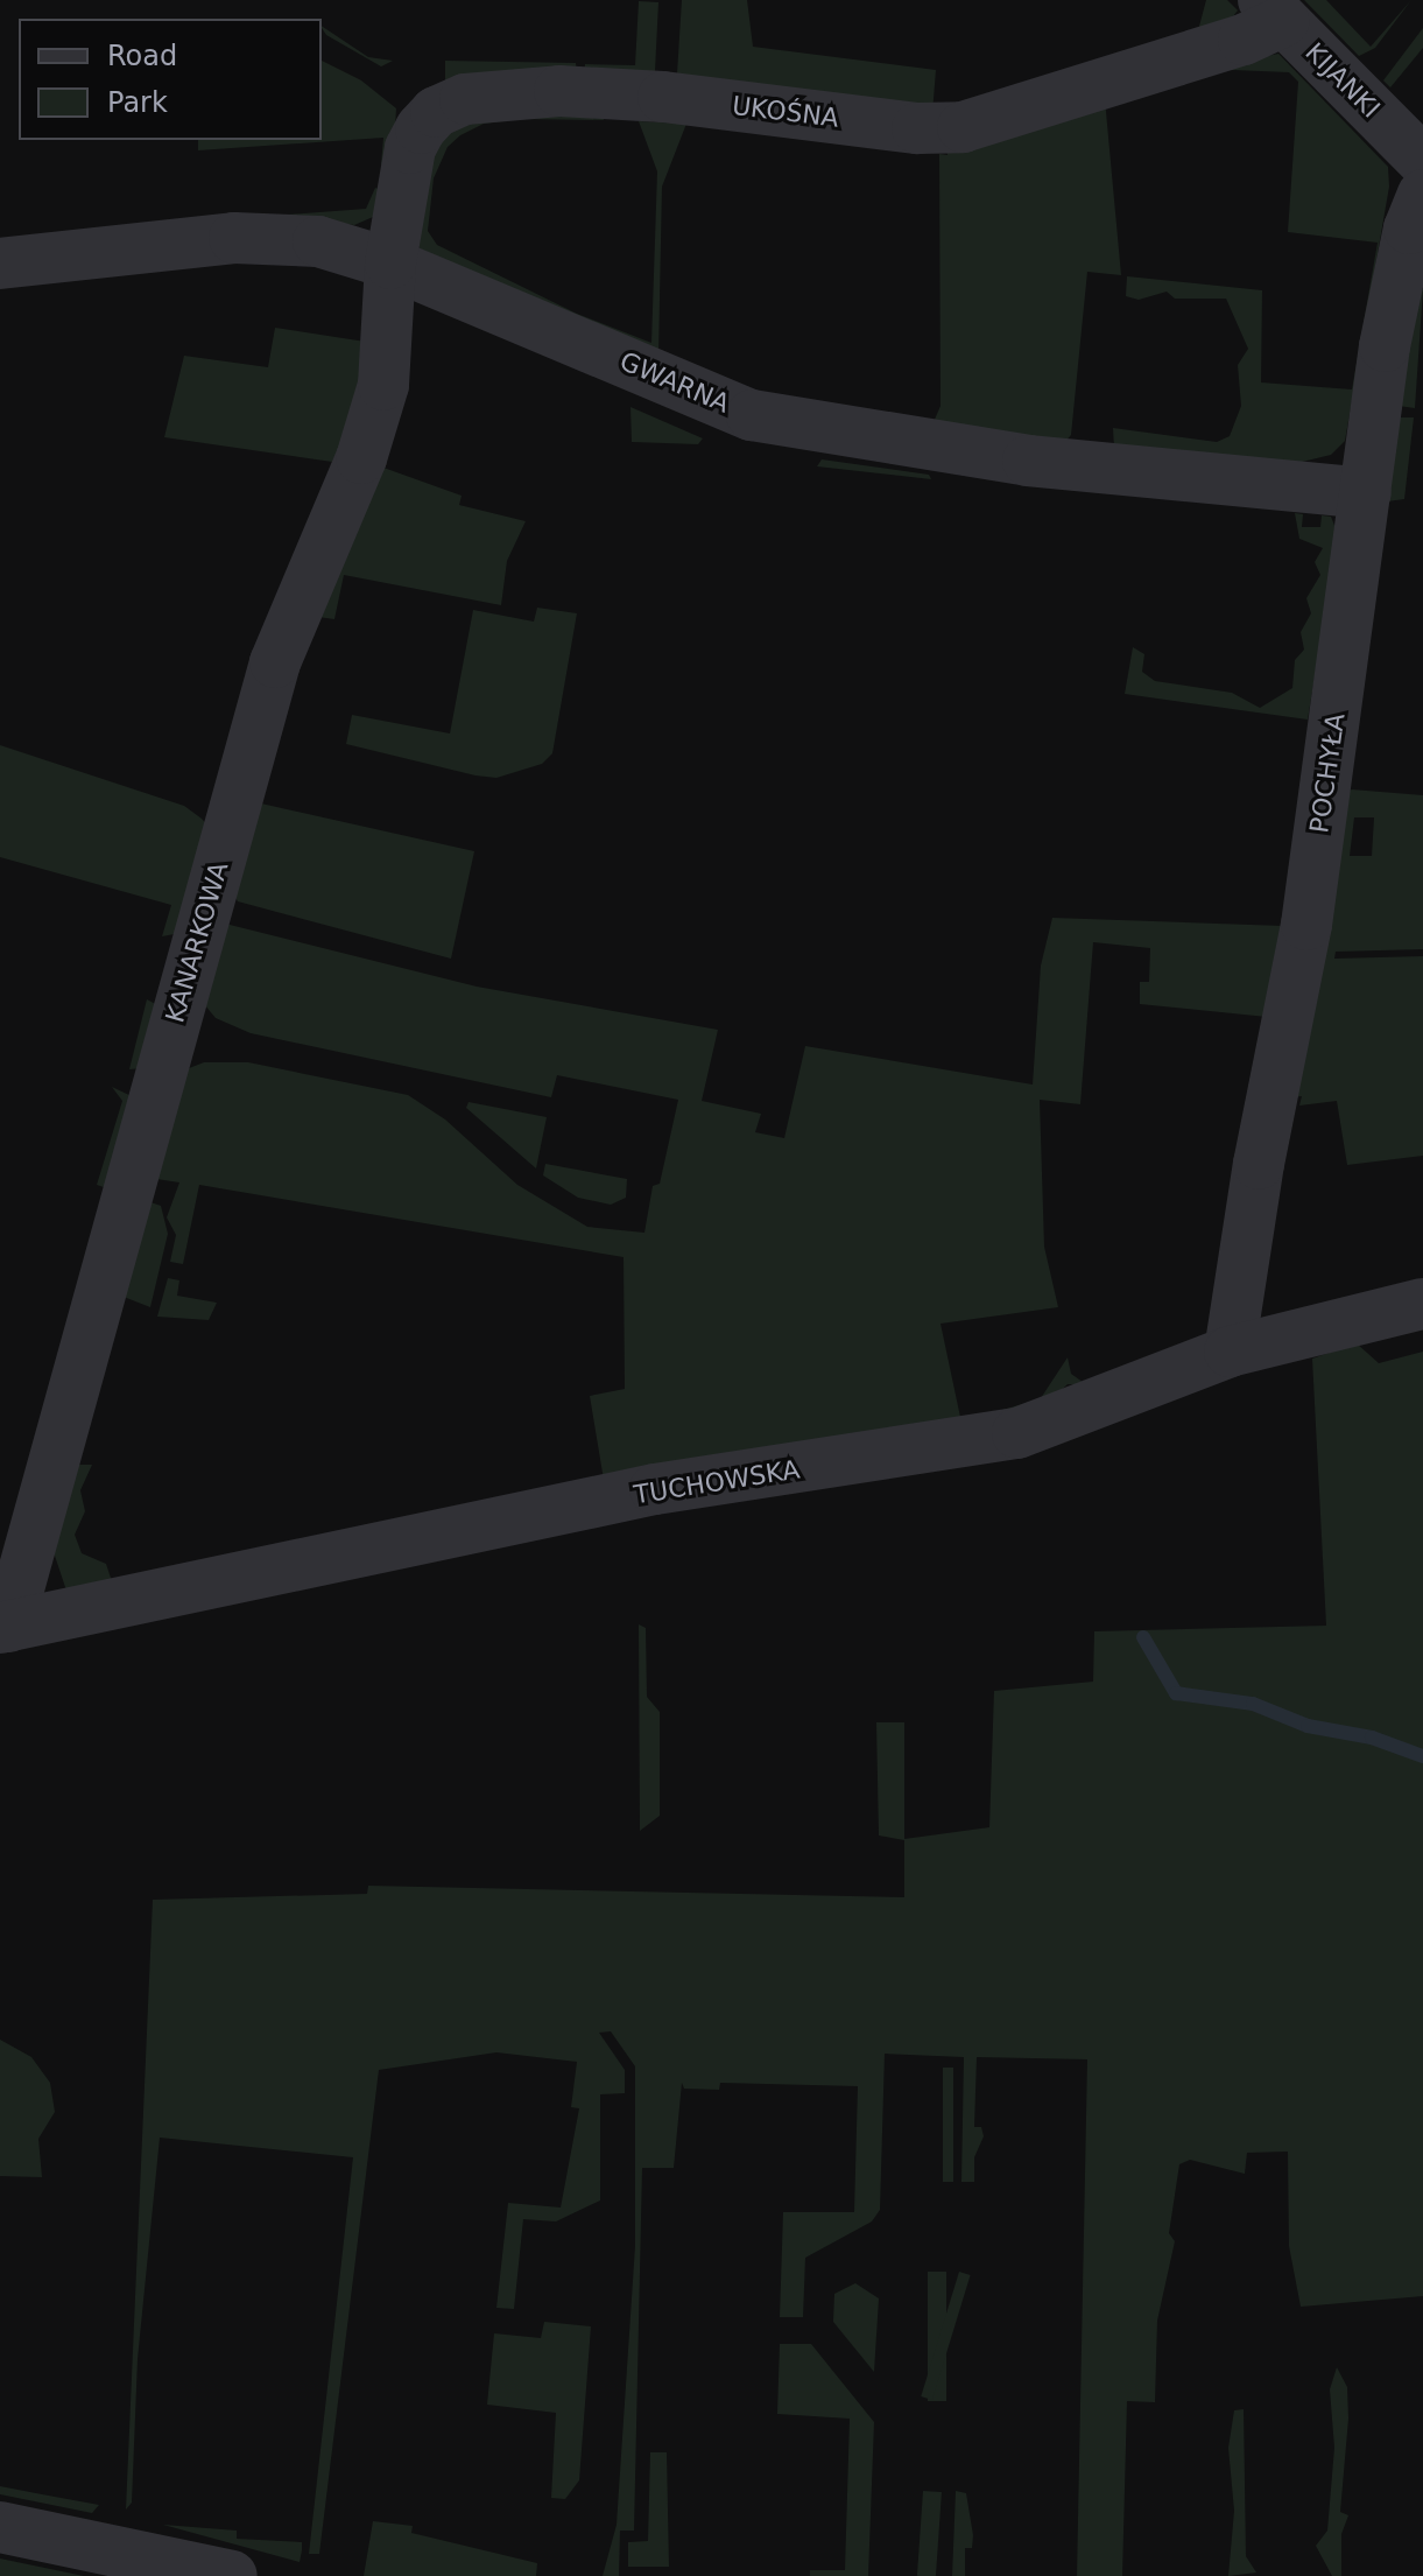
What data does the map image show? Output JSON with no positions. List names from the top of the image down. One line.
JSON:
{"streets":{"street":["KIJANKI","UKOŚNA","GWARNA","POCHYŁA","KANARKOWA","TUCHOWSKA"]},"crossings":[["KIJANKI","UKOŚNA"],["UKOŚNA","GWARNA"],["UKOŚNA","KANARKOWA"],["GWARNA","POCHYŁA"],["GWARNA","KANARKOWA"],["POCHYŁA","TUCHOWSKA"],["KANARKOWA","TUCHOWSKA"]],"legend":["Road","Park"]}
